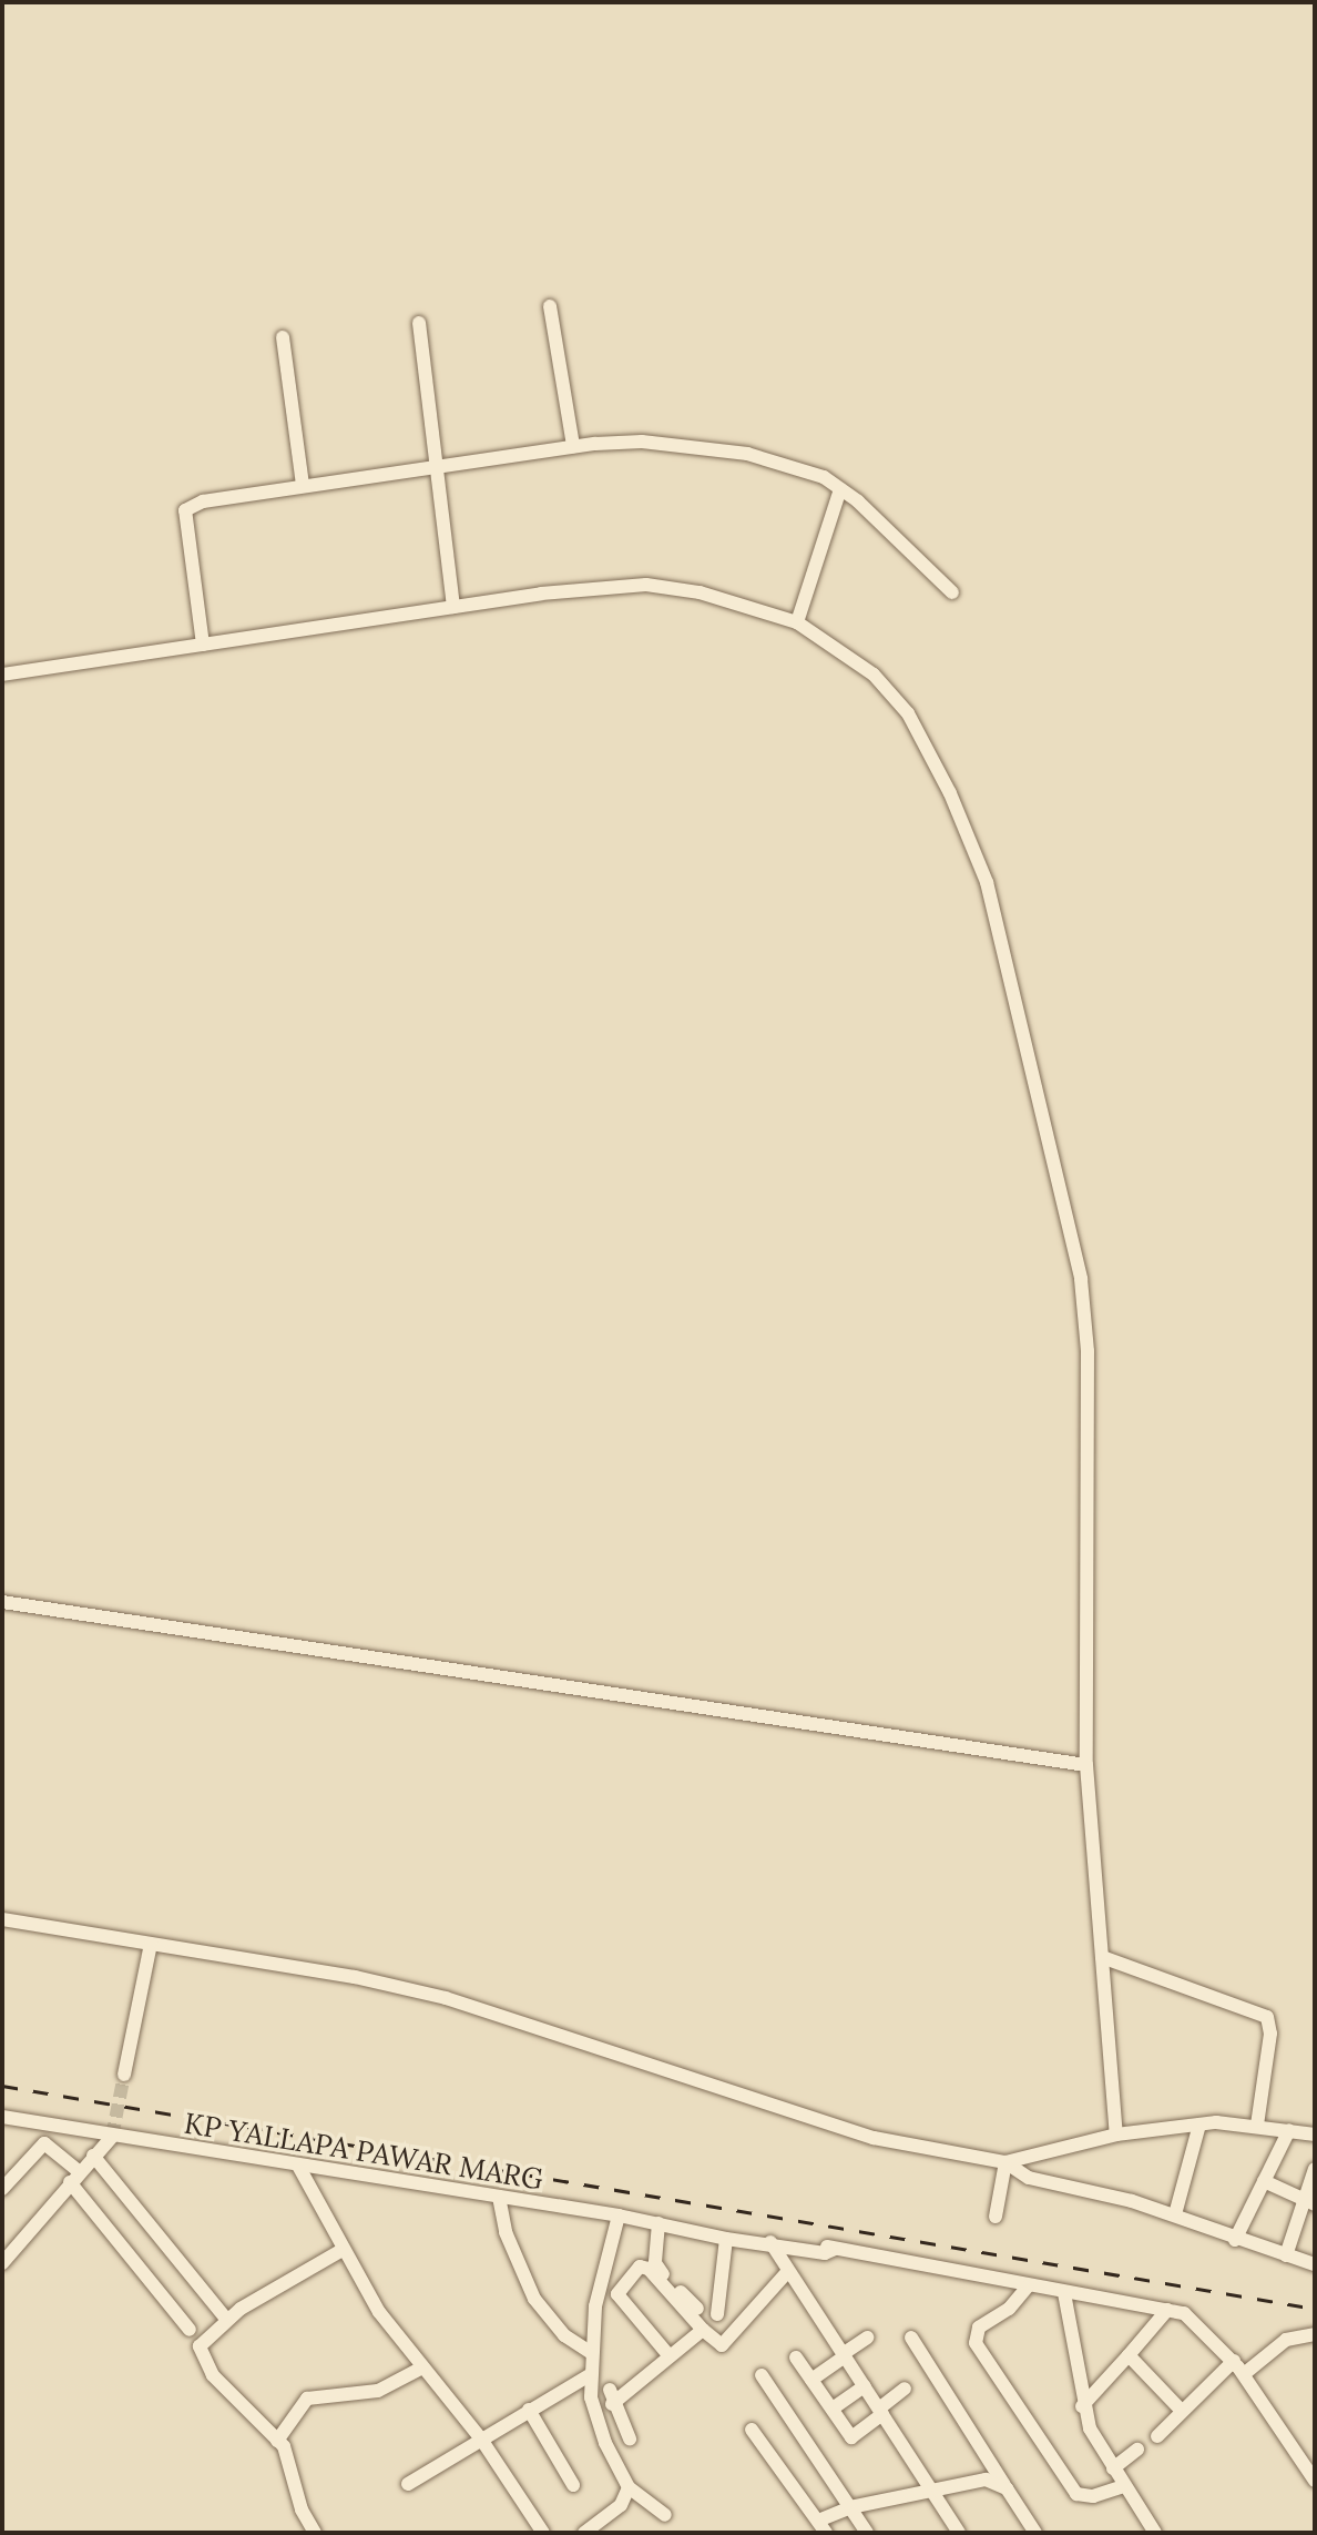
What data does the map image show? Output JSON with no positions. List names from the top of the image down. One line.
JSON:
{"streets":{"street":["KP YALLAPA PAWAR MARG"]}}
